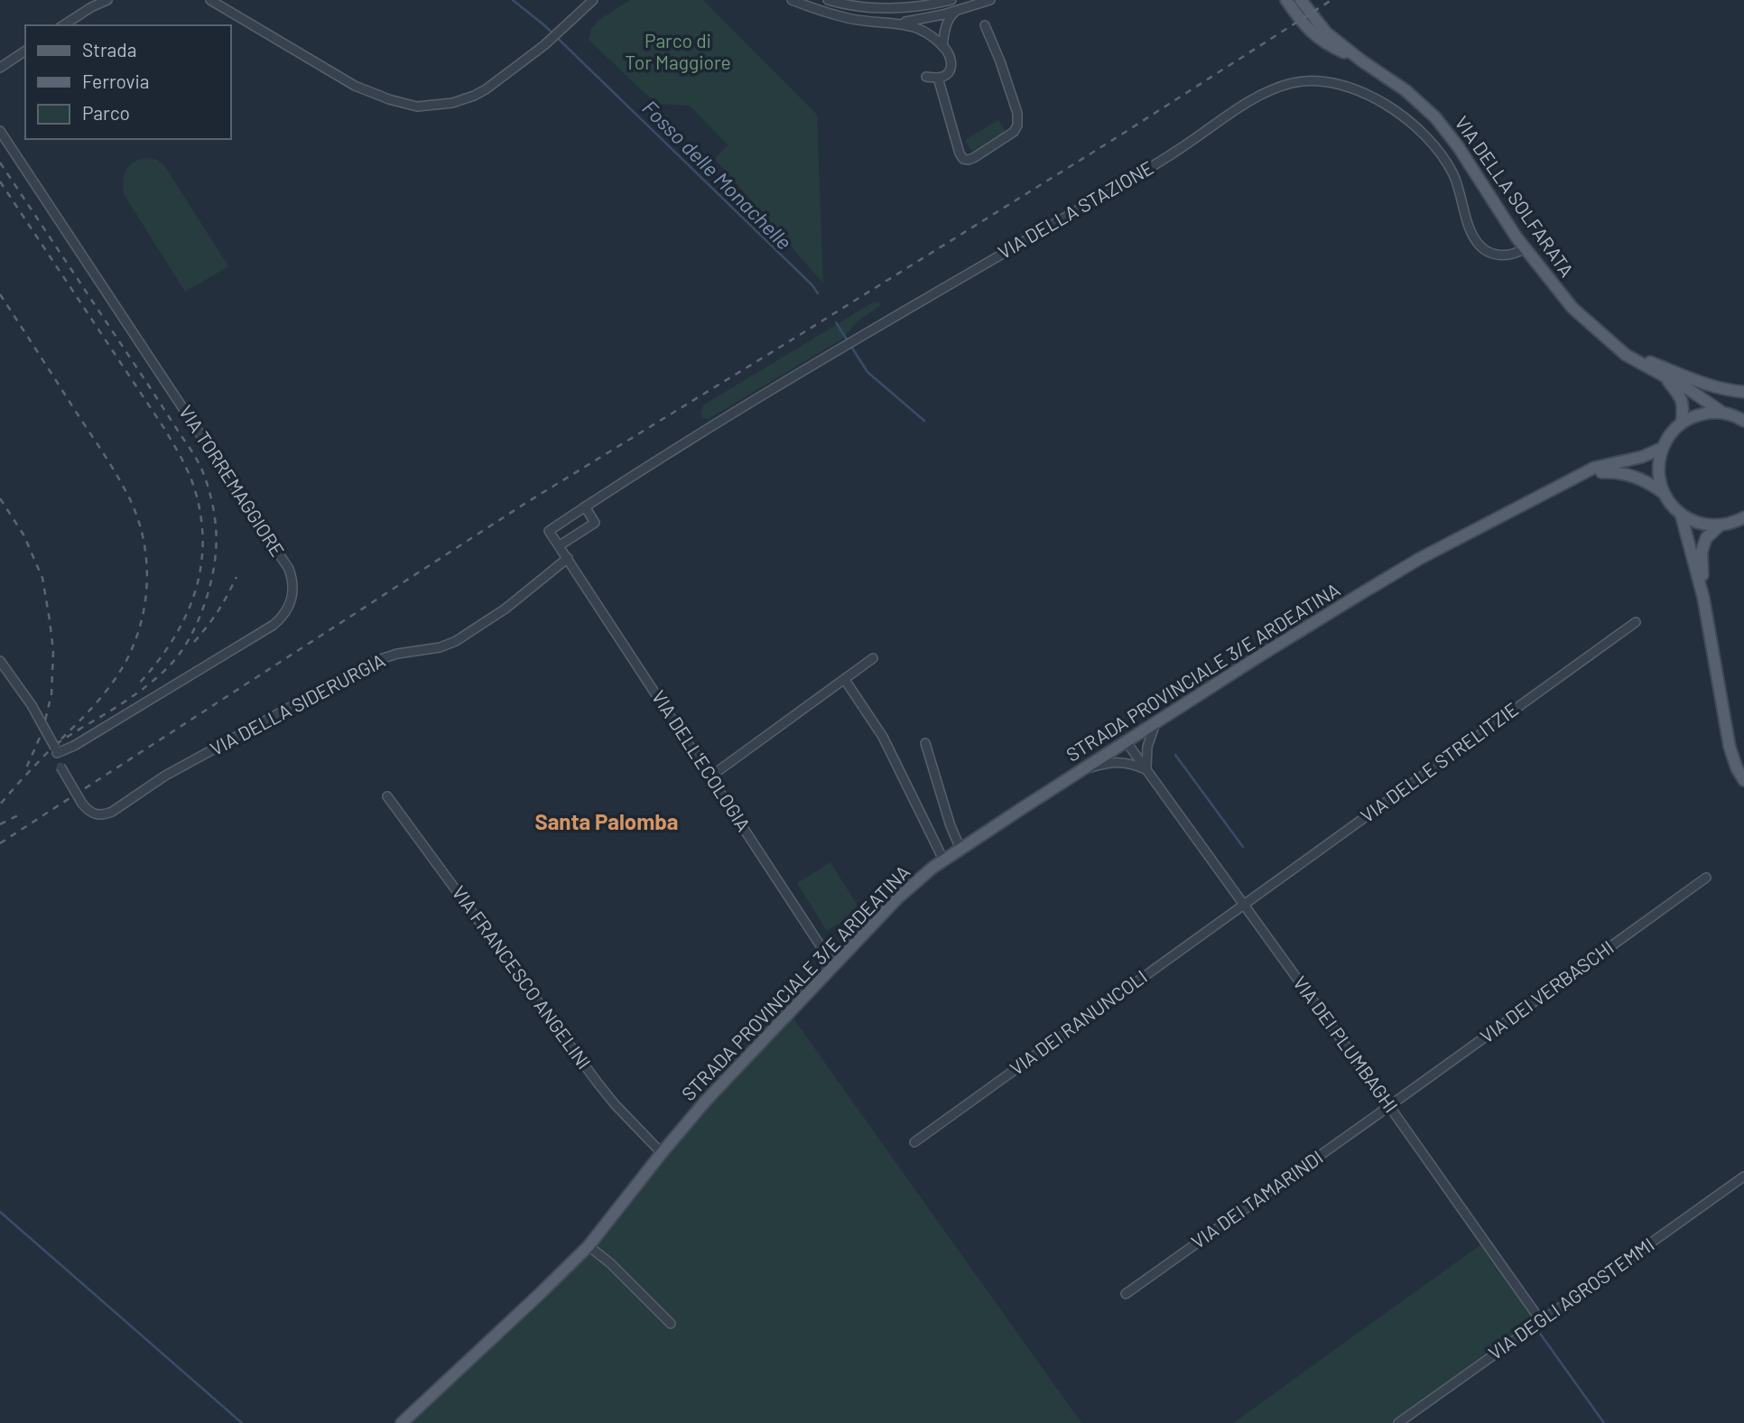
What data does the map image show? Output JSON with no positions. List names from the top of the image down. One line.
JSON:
{"streets":{"main road":["VIA DELLA SOLFARATA","STRADA PROVINCIALE 3/E ARDEATINA"],"street":["VIA DELLA STAZIONE","VIA TORREMAGGIORE","VIA DELLA SIDERURGIA","VIA DELL'ECOLOGIA","VIA DELLE STRELITZIE","VIA FRANCESCO ANGELINI","VIA DEI VERBASCHI","VIA DEI RANUNCOLI","VIA DEI PLUMBAGHI","VIA DEI TAMARINDI","VIA DEGLI AGROSTEMMI"]},"crossings":[["VIA DELLA SOLFARATA","VIA DELLA STAZIONE"],["VIA TORREMAGGIORE","VIA DELLA SIDERURGIA"],["STRADA PROVINCIALE 3/E ARDEATINA","VIA DELL'ECOLOGIA"],["STRADA PROVINCIALE 3/E ARDEATINA","VIA FRANCESCO ANGELINI"],["STRADA PROVINCIALE 3/E ARDEATINA","VIA DEI PLUMBAGHI"],["VIA DELLA SIDERURGIA","VIA DELL'ECOLOGIA"],["VIA DELLE STRELITZIE","VIA DEI RANUNCOLI"],["VIA DELLE STRELITZIE","VIA DEI PLUMBAGHI"],["VIA DEI VERBASCHI","VIA DEI PLUMBAGHI"],["VIA DEI VERBASCHI","VIA DEI TAMARINDI"],["VIA DEI RANUNCOLI","VIA DEI PLUMBAGHI"],["VIA DEI PLUMBAGHI","VIA DEI TAMARINDI"],["VIA DEI PLUMBAGHI","VIA DEGLI AGROSTEMMI"]],"districts":["Santa Palomba"],"water":["Fosso delle Monachelle"],"parks":["Parco di Tor Maggiore"],"legend":["Strada","Ferrovia","Parco"]}
